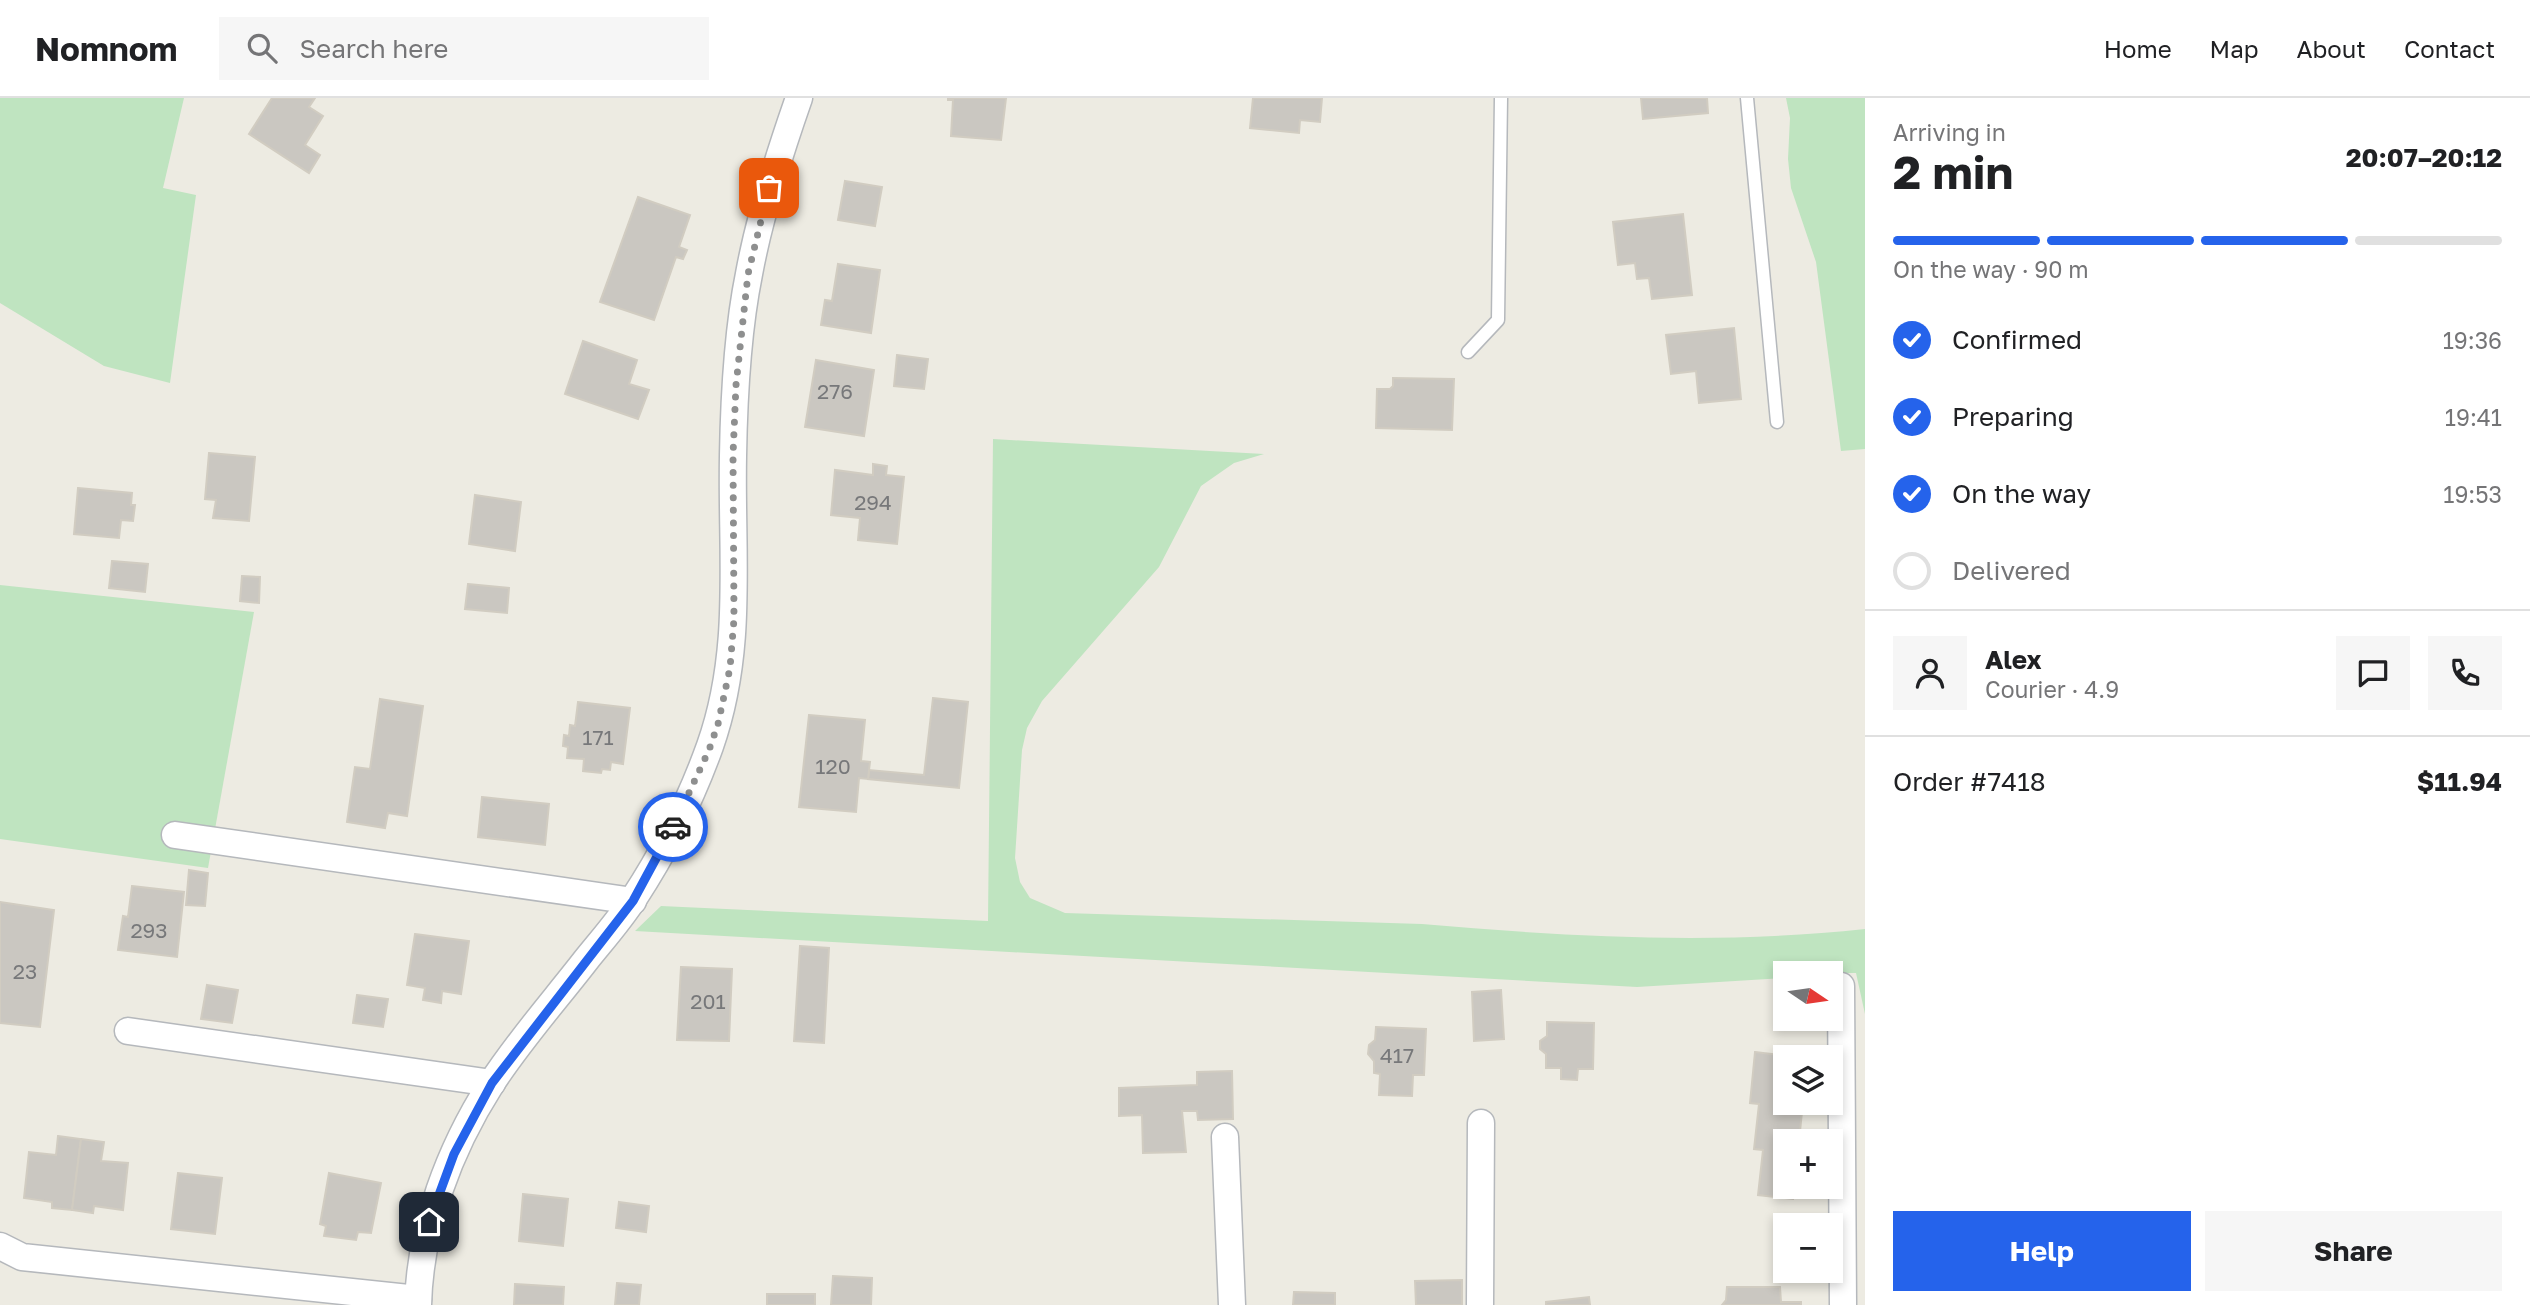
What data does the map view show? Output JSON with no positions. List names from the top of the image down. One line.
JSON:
{"house_numbers":["276","294","171","120","293","23","201","417"],"north":"right","page":{"header":"Nomnom","search":"Search here","nav":["Home","Map","About","Contact"],"heading":["2 min","Arriving in","20:07–20:12"],"panel":["Alex","Courier · 4.9","Order #7418","$11.94"],"bar":"On the way · 90 m","list":[["Confirmed","19:36"],["Preparing","19:41"],["On the way","19:53"],"Delivered"],"map_buttons":["+","−"],"buttons":["Help","Share"]}}
